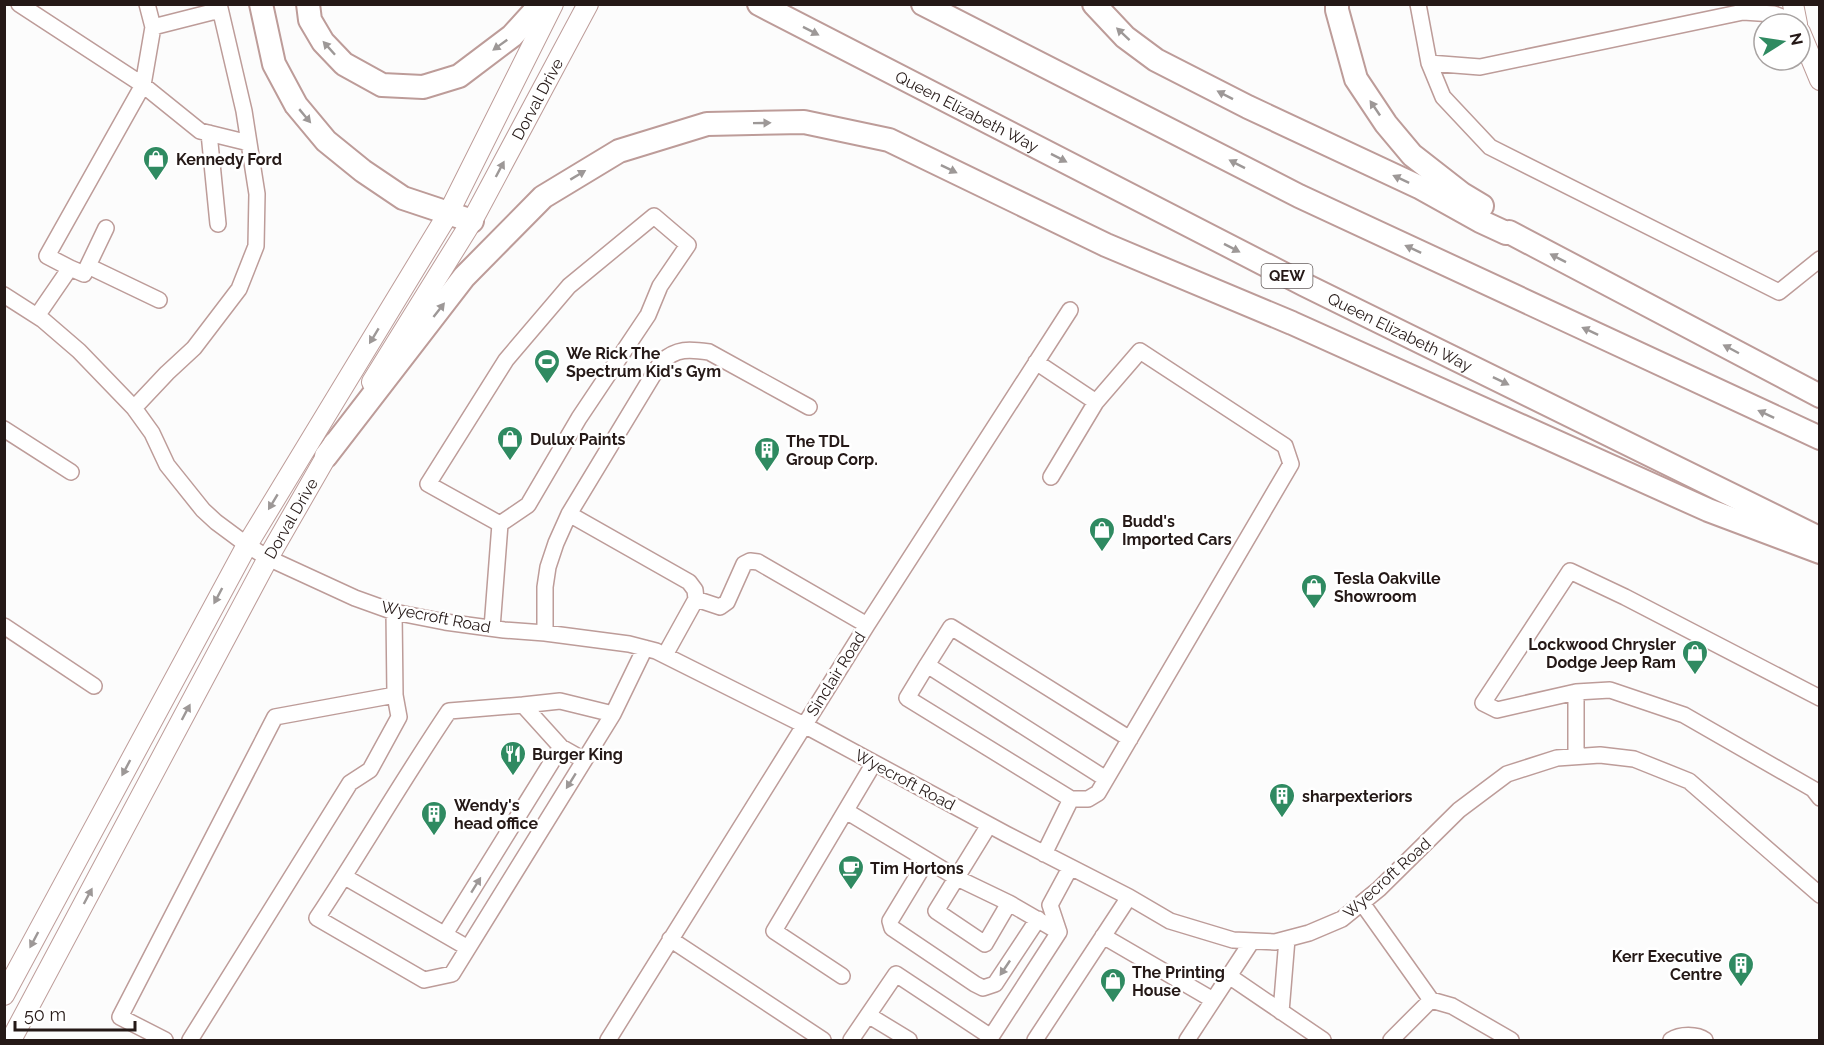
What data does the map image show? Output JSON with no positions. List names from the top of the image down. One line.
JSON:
{"streets":{"highway":["Queen Elizabeth Way","QEW"],"main road":["Dorval Drive"],"street":["Wyecroft Road","Sinclair Road"]},"crossings":[["Dorval Drive","Wyecroft Road"],["Wyecroft Road","Sinclair Road"]],"places":{"shop":["Kennedy Ford","Dulux Paints","Budd's Imported Cars","Tesla Oakville Showroom","Lockwood Chrysler Dodge Jeep Ram","The Printing House"],"sports":["We Rick The Spectrum Kid's Gym"],"building":["The TDL Group Corp.","sharpexteriors","Wendy's head office","Kerr Executive Centre"],"restaurant":["Burger King"],"cafe":["Tim Hortons"]},"scale_bar":"50 m","north":"right"}
